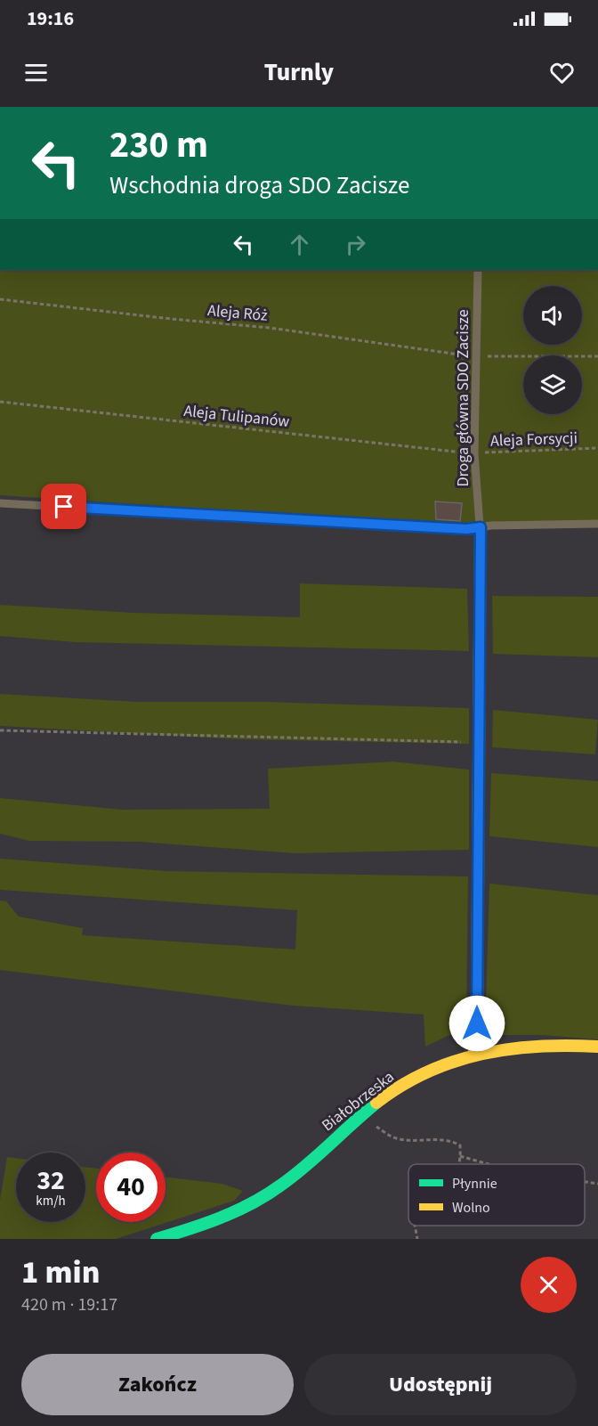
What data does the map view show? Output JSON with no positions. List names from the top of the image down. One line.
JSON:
{"streets":{"street":["Białobrzeska"],"lane":["Droga główna SDO Zacisze"],"path":["Aleja Róż","Aleja Tulipanów","Aleja Forsycji"]},"crossings":[["Aleja Róż","Droga główna SDO Zacisze"],["Droga główna SDO Zacisze","Aleja Tulipanów"],["Droga główna SDO Zacisze","Aleja Forsycji"],["Aleja Tulipanów","Aleja Forsycji"]],"legend":["Płynnie","Wolno"],"page":{"status":"19:16","header":"Turnly","turn":["230 m","Wschodnia droga SDO Zacisze"],"speed":"32 km/h","limit":"40","heading":["1 min","420 m · 19:17"],"buttons":["Zakończ","Udostępnij"]}}
